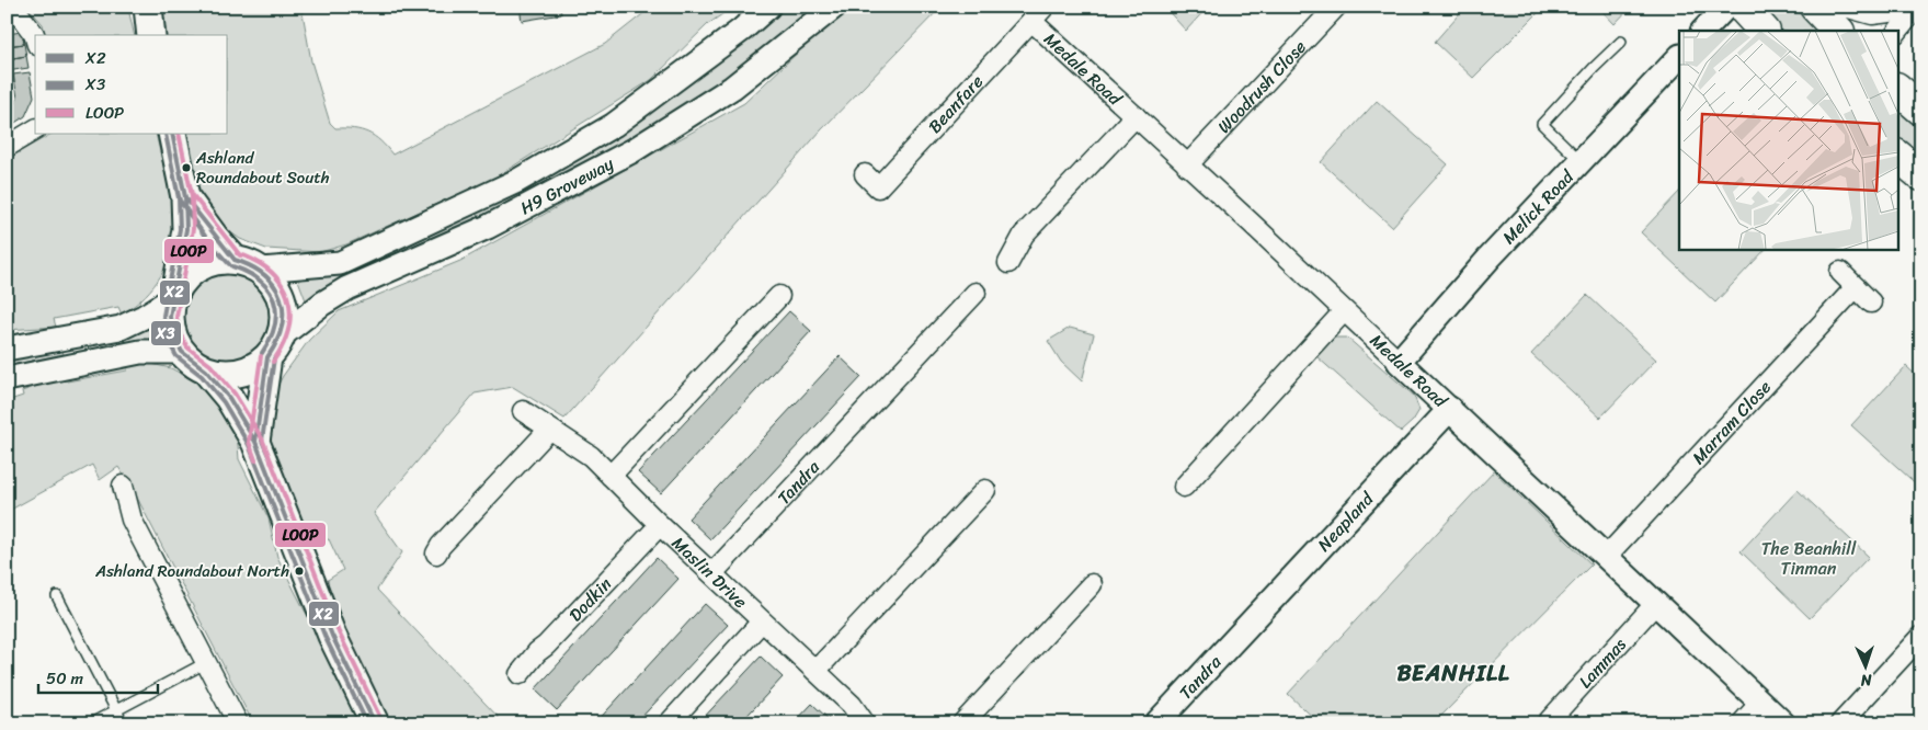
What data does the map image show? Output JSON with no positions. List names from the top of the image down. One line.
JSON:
{"streets":{"street":["Medale Road","Woodrush Close","Beanfare","H9 Groveway","Melick Road","Marram Close","Tandra","Neapland","Maslin Drive","Dodkin","Lammas"]},"crossings":[["Medale Road","Woodrush Close"],["Medale Road","Beanfare"],["Medale Road","Melick Road"],["Medale Road","Marram Close"],["Medale Road","Neapland"],["Medale Road","Lammas"],["Tandra","Neapland"],["Tandra","Maslin Drive"],["Maslin Drive","Dodkin"]],"districts":["BEANHILL"],"parks":["The Beanhill Tinman"],"places":["Ashland Roundabout South","Ashland Roundabout North"],"lines":["transit line X2","transit line X3","transit line LOOP"],"legend":["X2","X3","LOOP"],"scale_bar":"50 m","north":"bottom"}
